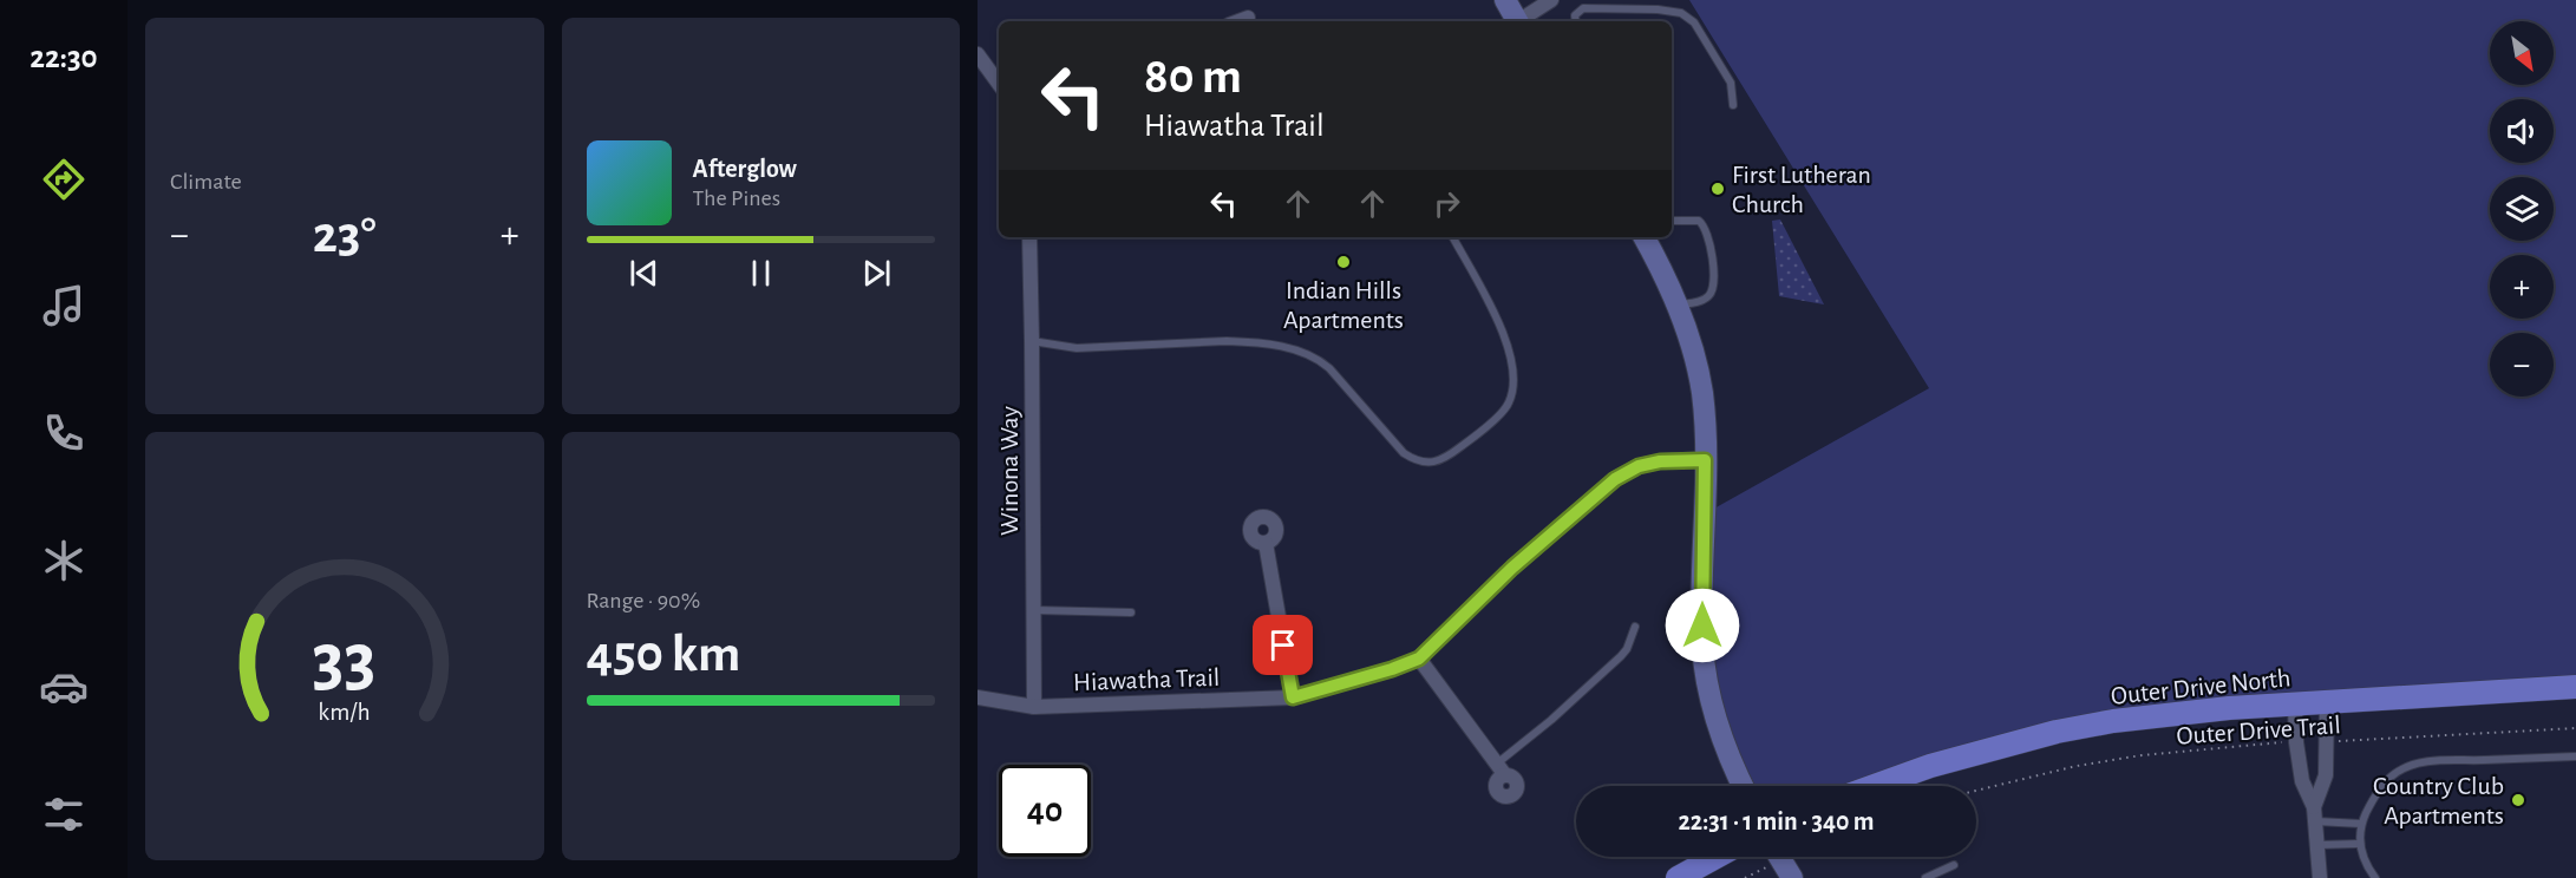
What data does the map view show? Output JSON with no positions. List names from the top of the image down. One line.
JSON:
{"streets":{"main road":["Outer Drive North"],"street":["Winona Way","Hiawatha Trail"],"path":["Outer Drive Trail"]},"crossings":[["Winona Way","Hiawatha Trail"]],"places":["First Lutheran Church","Indian Hills Apartments","Country Club Apartments"],"north":"bottom right","page":{"tabs":"22:30","tile":["Climate",["Range · 90%","450 km"]],"map_buttons":["+","−"],"turn":["80 m","Hiawatha Trail"],"song":["Afterglow","The Pines"],"heat":["−","23°","+"],"limit":"40","trip":"22:31 · 1 min · 340 m","gauge":["33","km/h"]}}
